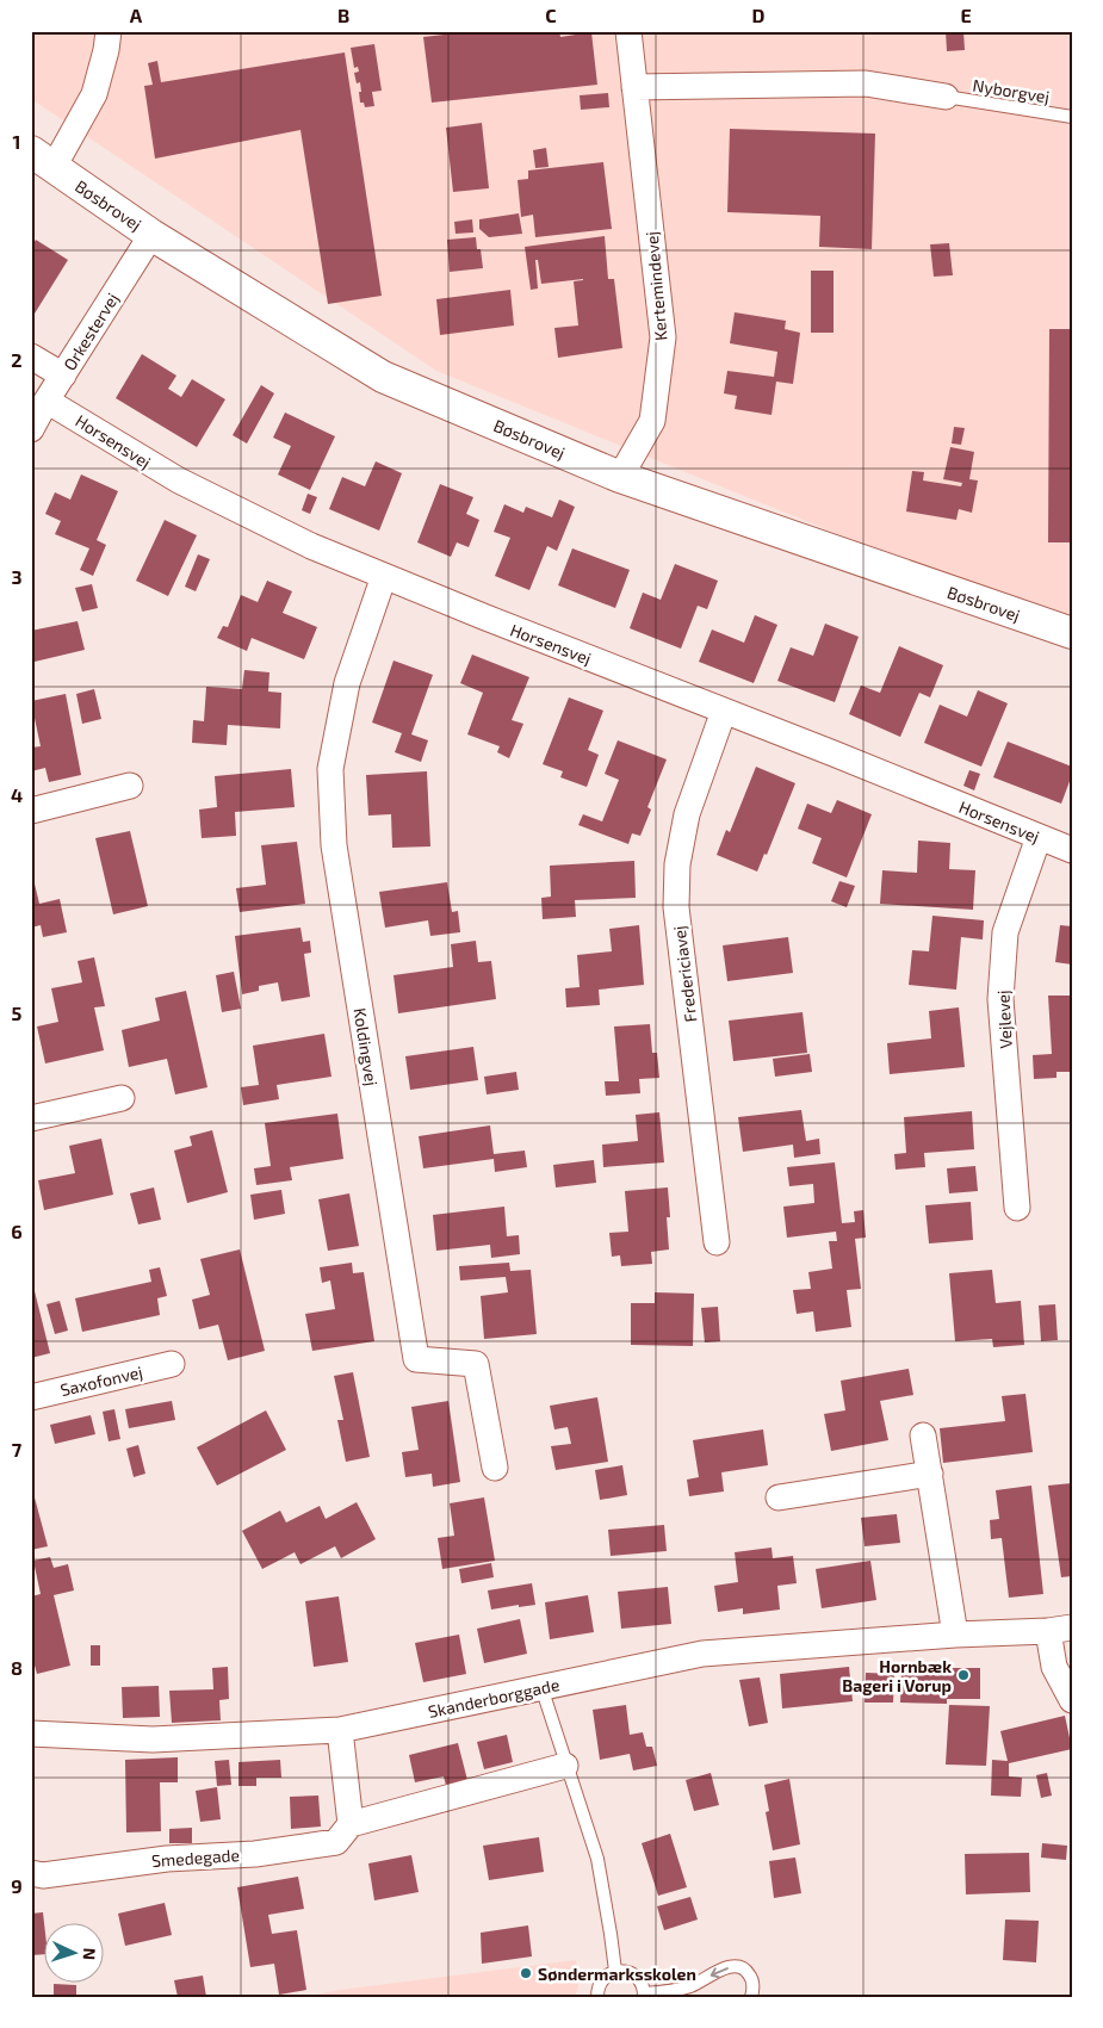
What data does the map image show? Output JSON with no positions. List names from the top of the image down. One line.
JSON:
{"streets":{"street":["Bøsbrovej","Kertemindevej","Orkestervej","Horsensvej","Fredericiavej","Vejlevej","Koldingvej","Saxofonvej","Skanderborggade","Smedegade"],"lane":["Nyborgvej"]},"crossings":[["Bøsbrovej","Kertemindevej"],["Bøsbrovej","Orkestervej"],["Orkestervej","Horsensvej"],["Horsensvej","Fredericiavej"],["Horsensvej","Vejlevej"],["Horsensvej","Koldingvej"]],"places":["Hornbæk Bageri i Vorup","Søndermarksskolen"],"north":"right","grid":{"columns":["A","B","C","D","E"],"rows":["1","2","3","4","5","6","7","8","9"]}}
